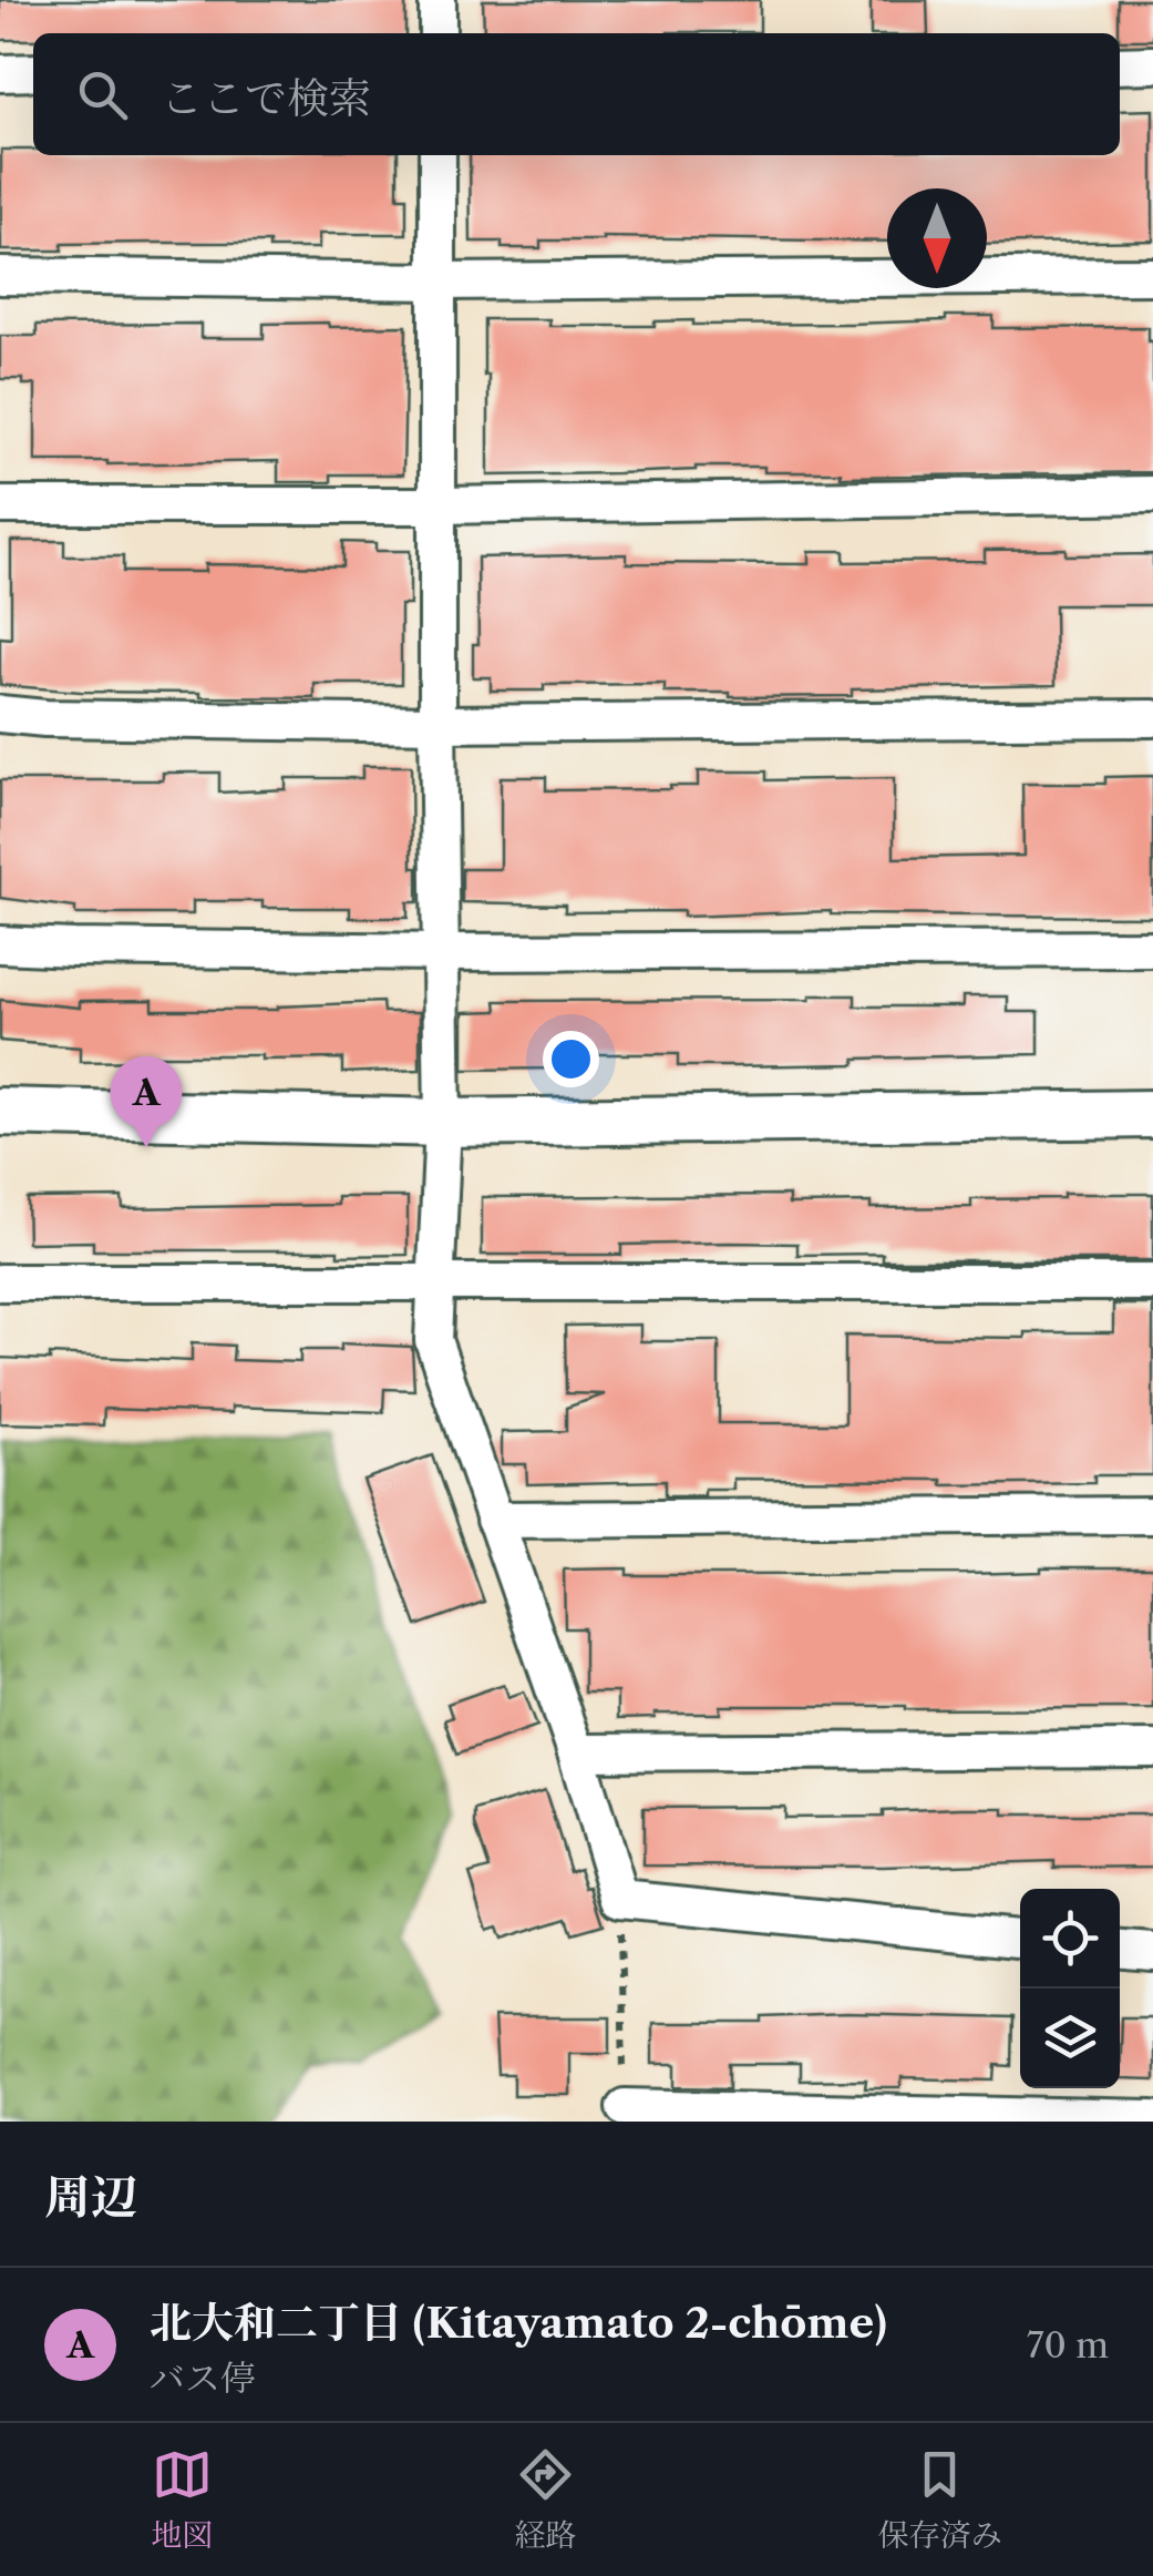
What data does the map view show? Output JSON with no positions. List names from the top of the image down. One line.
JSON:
{"north":"bottom","page":{"search":"ここで検索","pins":"A","heading":"周辺","list":[{"mark":"A","name":"北大和二丁目 (Kitayamato 2-chōme)","note":"バス停","value":"70 m"}],"nav":["地図","経路","保存済み"]}}
